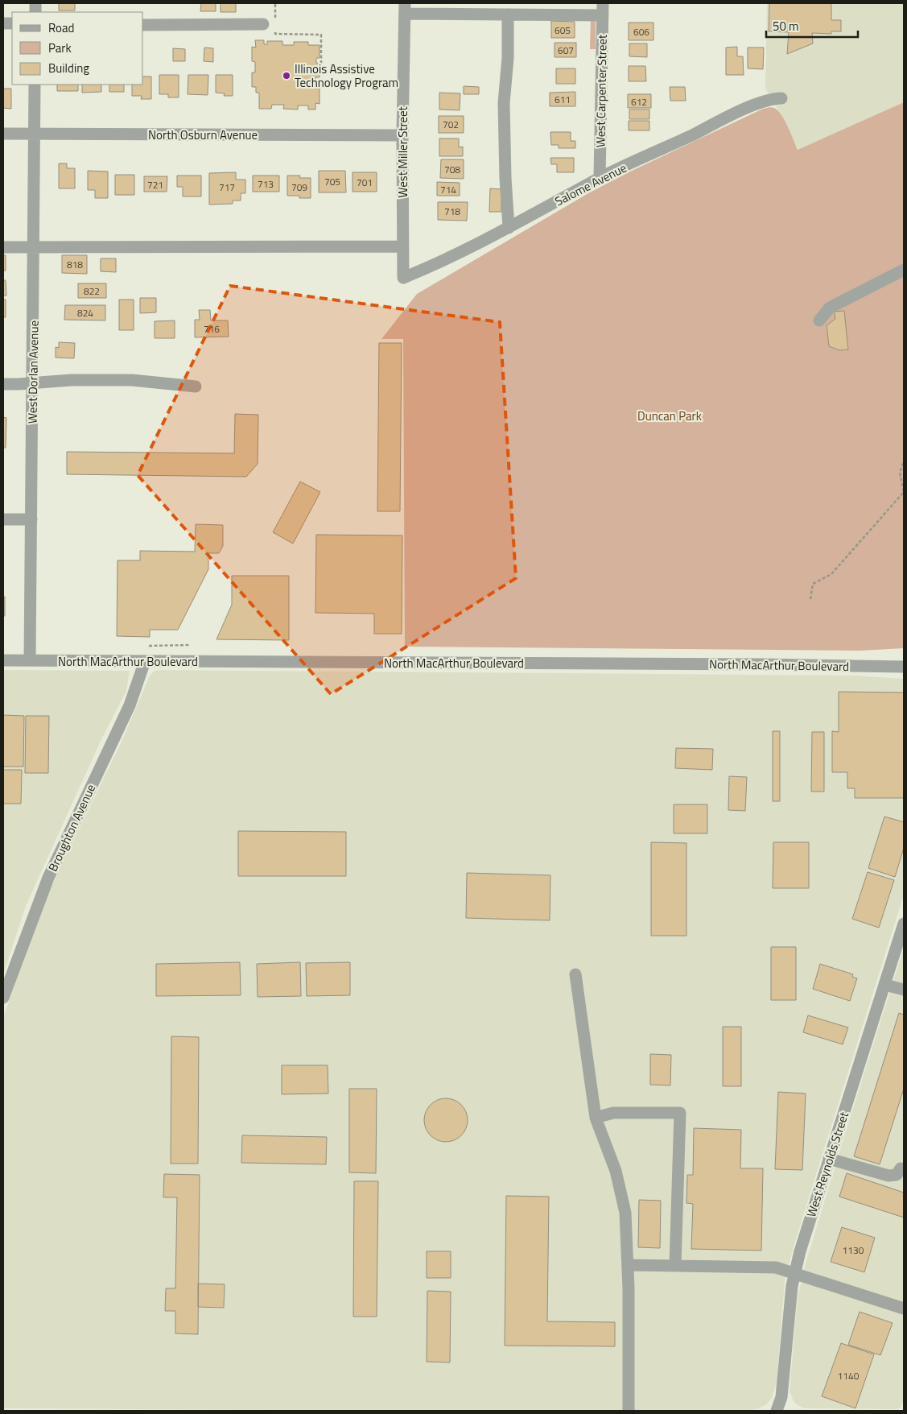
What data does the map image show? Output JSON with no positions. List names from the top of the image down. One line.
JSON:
{"streets":{"street":["West Carpenter Street","North Osburn Avenue","West Miller Street","Salome Avenue","West Dorlan Avenue","North MacArthur Boulevard","Broughton Avenue","West Reynolds Street"]},"crossings":[["West Carpenter Street","Salome Avenue"],["North Osburn Avenue","West Miller Street"],["North Osburn Avenue","West Dorlan Avenue"],["West Miller Street","Salome Avenue"],["West Dorlan Avenue","North MacArthur Boulevard"],["North MacArthur Boulevard","Broughton Avenue"]],"parks":["Duncan Park"],"places":["Illinois Assistive Technology Program"],"house_numbers":["605","606","607","611","612","702","708","705","701","713","721","717","709","714","718","818","822","824","716","1130","1140"],"legend":["Road","Park","Building"],"scale_bar":"50 m"}
